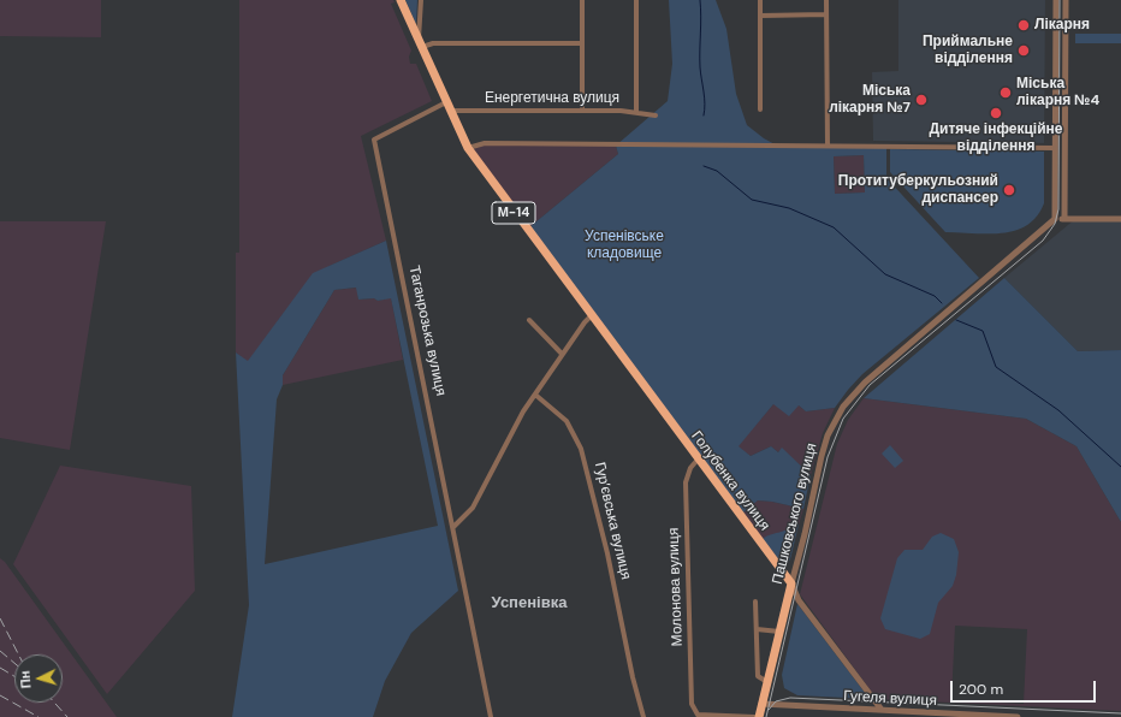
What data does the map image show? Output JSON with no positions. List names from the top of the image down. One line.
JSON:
{"streets":{"highway":["М-14","Голубенка вулиця","Пашковського вулиця"],"street":["Енергетична вулиця","Таганрозька вулиця","Гур’євська вулиця","Молонова вулиця","Гугеля вулиця"]},"crossings":[["Енергетична вулиця","М-14"],["Енергетична вулиця","Таганрозька вулиця"],["М-14","Таганрозька вулиця"],["М-14","Голубенка вулиця"],["Голубенка вулиця","Пашковського вулиця"],["Голубенка вулиця","Молонова вулиця"],["Голубенка вулиця","Гугеля вулиця"],["Пашковського вулиця","Гугеля вулиця"]],"districts":["Успенівка"],"parks":["Успенівське кладовище"],"places":["Лікарня","Приймальне відділення","Міська лікарня №4","Міська лікарня №7","Дитяче інфекційне відділення","Протитуберкульозний диспансер"],"scale_bar":"200 m","north":"left"}
